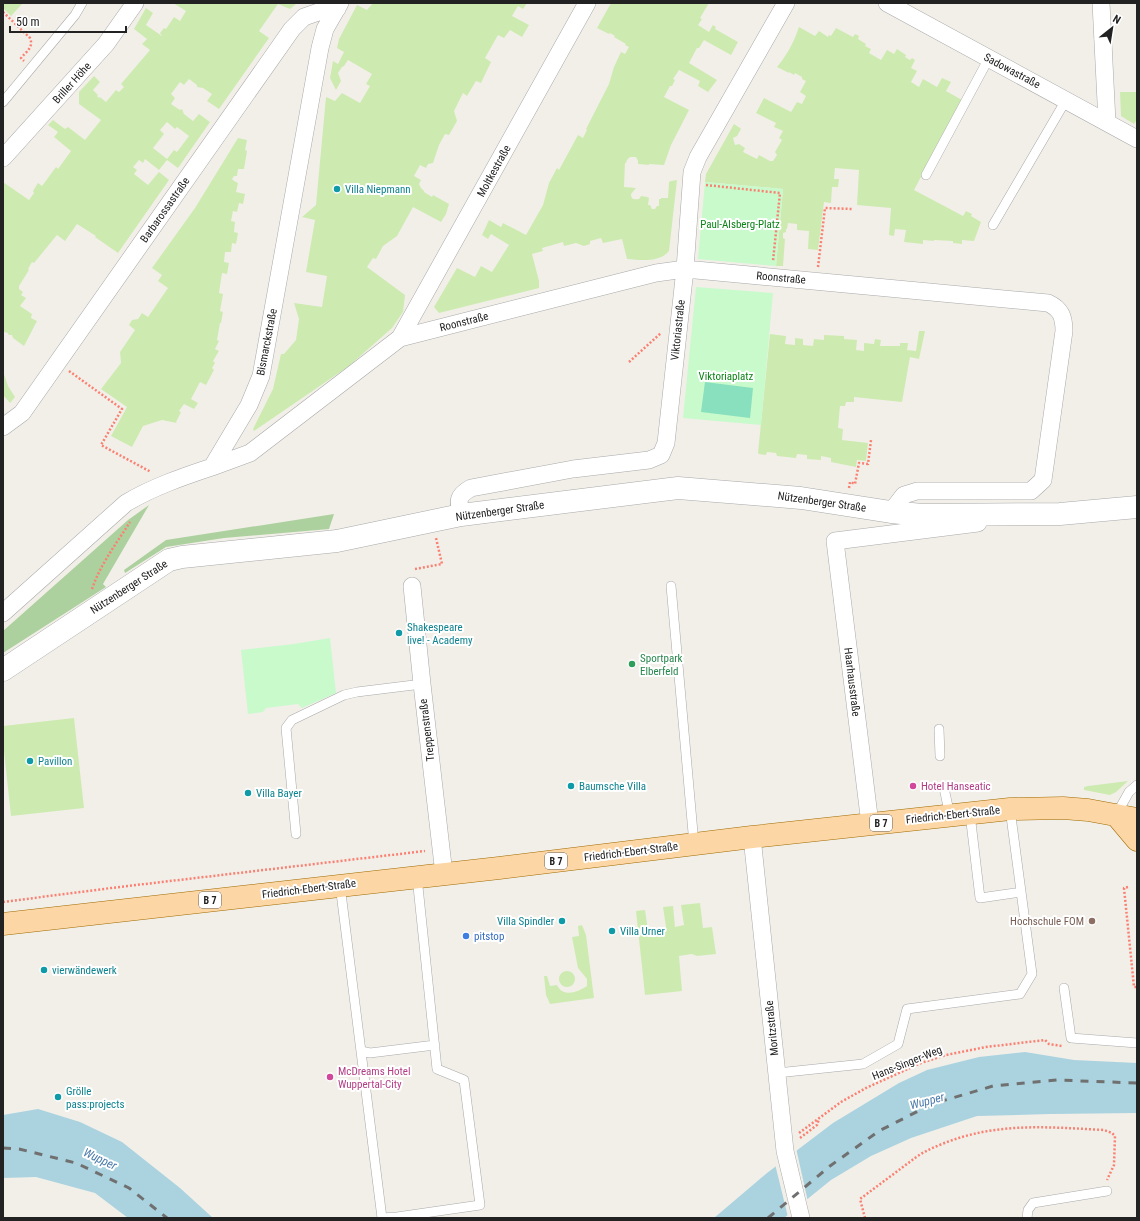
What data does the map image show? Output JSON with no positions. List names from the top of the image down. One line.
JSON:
{"streets":{"main road":["Friedrich-Ebert-Straße","B 7"],"street":["Sadowastraße","Briller Höhe","Moltkestraße","Barbarossastraße","Roonstraße","Viktoriastraße","Bismarckstraße","Nützenberger Straße","Haarhausstraße","Treppenstraße","Moritzstraße"],"path":["Hans-Singer-Weg"]},"crossings":[["Moltkestraße","Roonstraße"],["Barbarossastraße","Bismarckstraße"],["Roonstraße","Viktoriastraße"],["Roonstraße","Bismarckstraße"],["Roonstraße","Nützenberger Straße"],["Viktoriastraße","Nützenberger Straße"],["Nützenberger Straße","Haarhausstraße"],["Haarhausstraße","Friedrich-Ebert-Straße"],["Treppenstraße","Friedrich-Ebert-Straße"],["Friedrich-Ebert-Straße","Moritzstraße"]],"water":["Wupper"],"parks":["Paul-Alsberg-Platz","Viktoriaplatz"],"places":["Villa Niepmann","Shakespeare live! - Academy","Sportpark Elberfeld","Pavillon","Baumsche Villa","Hotel Hanseatic","Villa Bayer","Villa Spindler","Hochschule FOM","Villa Urner","pitstop","vierwändewerk","McDreams Hotel Wuppertal-City","Grölle pass:projects"],"scale_bar":"50 m","north":"top right"}
